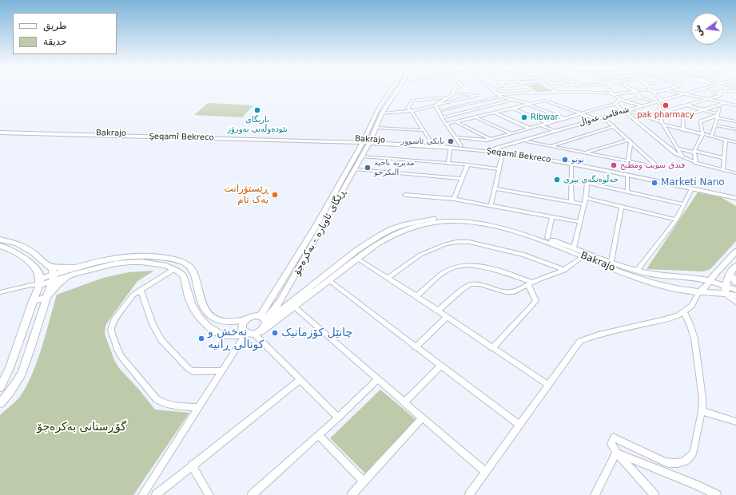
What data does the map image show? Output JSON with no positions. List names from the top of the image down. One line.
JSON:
{"streets":{"main road":["شەقامی عەواڵ","Bakrajo","Şeqamî Bekreco","ڕێگای ئاوبارە - بەکرەجۆ"]},"crossings":[["شەقامی عەواڵ","Bakrajo"],["شەقامی عەواڵ","Şeqamî Bekreco"],["Bakrajo","Şeqamî Bekreco"],["Bakrajo","ڕێگای ئاوبارە - بەکرەجۆ"],["Şeqamî Bekreco","ڕێگای ئاوبارە - بەکرەجۆ"]],"parks":["گۆڕستانی بەکرەجۆ"],"places":["pak pharmacy","یاریگای نێودەوڵەتی نەورۆز","Ribwar","بانکی ئاشوور","توتو","فندق سويت ومطبخ","مدیریة ناحية البكرجو","خەڵوەتگەی پیری","Marketi Nano","ڕێستۆرانت یەک تام","چانێل کۆزماتیک","نەخش و کوتاڵی ڕانیە"],"legend":["طريق","حديقة"],"north":"left"}
